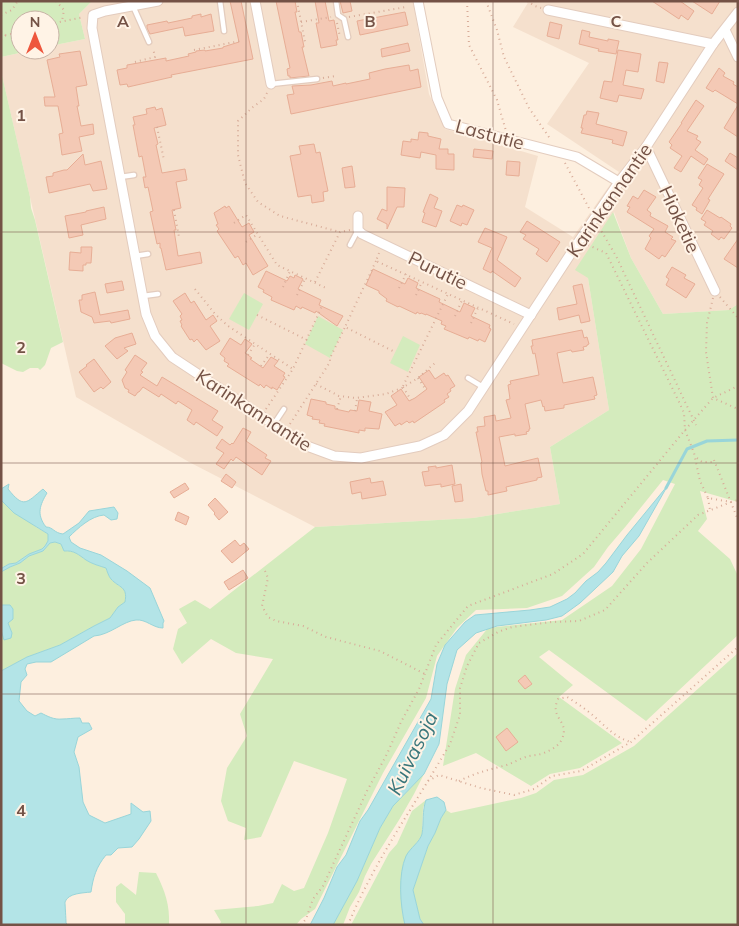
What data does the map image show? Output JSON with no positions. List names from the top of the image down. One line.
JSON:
{"streets":{"street":["Lastutie","Karinkannantie","Hioketie","Purutie"]},"crossings":[["Lastutie","Karinkannantie"],["Karinkannantie","Hioketie"],["Karinkannantie","Purutie"]],"water":["Kuivasoja"],"north":"top","grid":{"columns":["A","B","C"],"rows":["1","2","3","4"]}}
